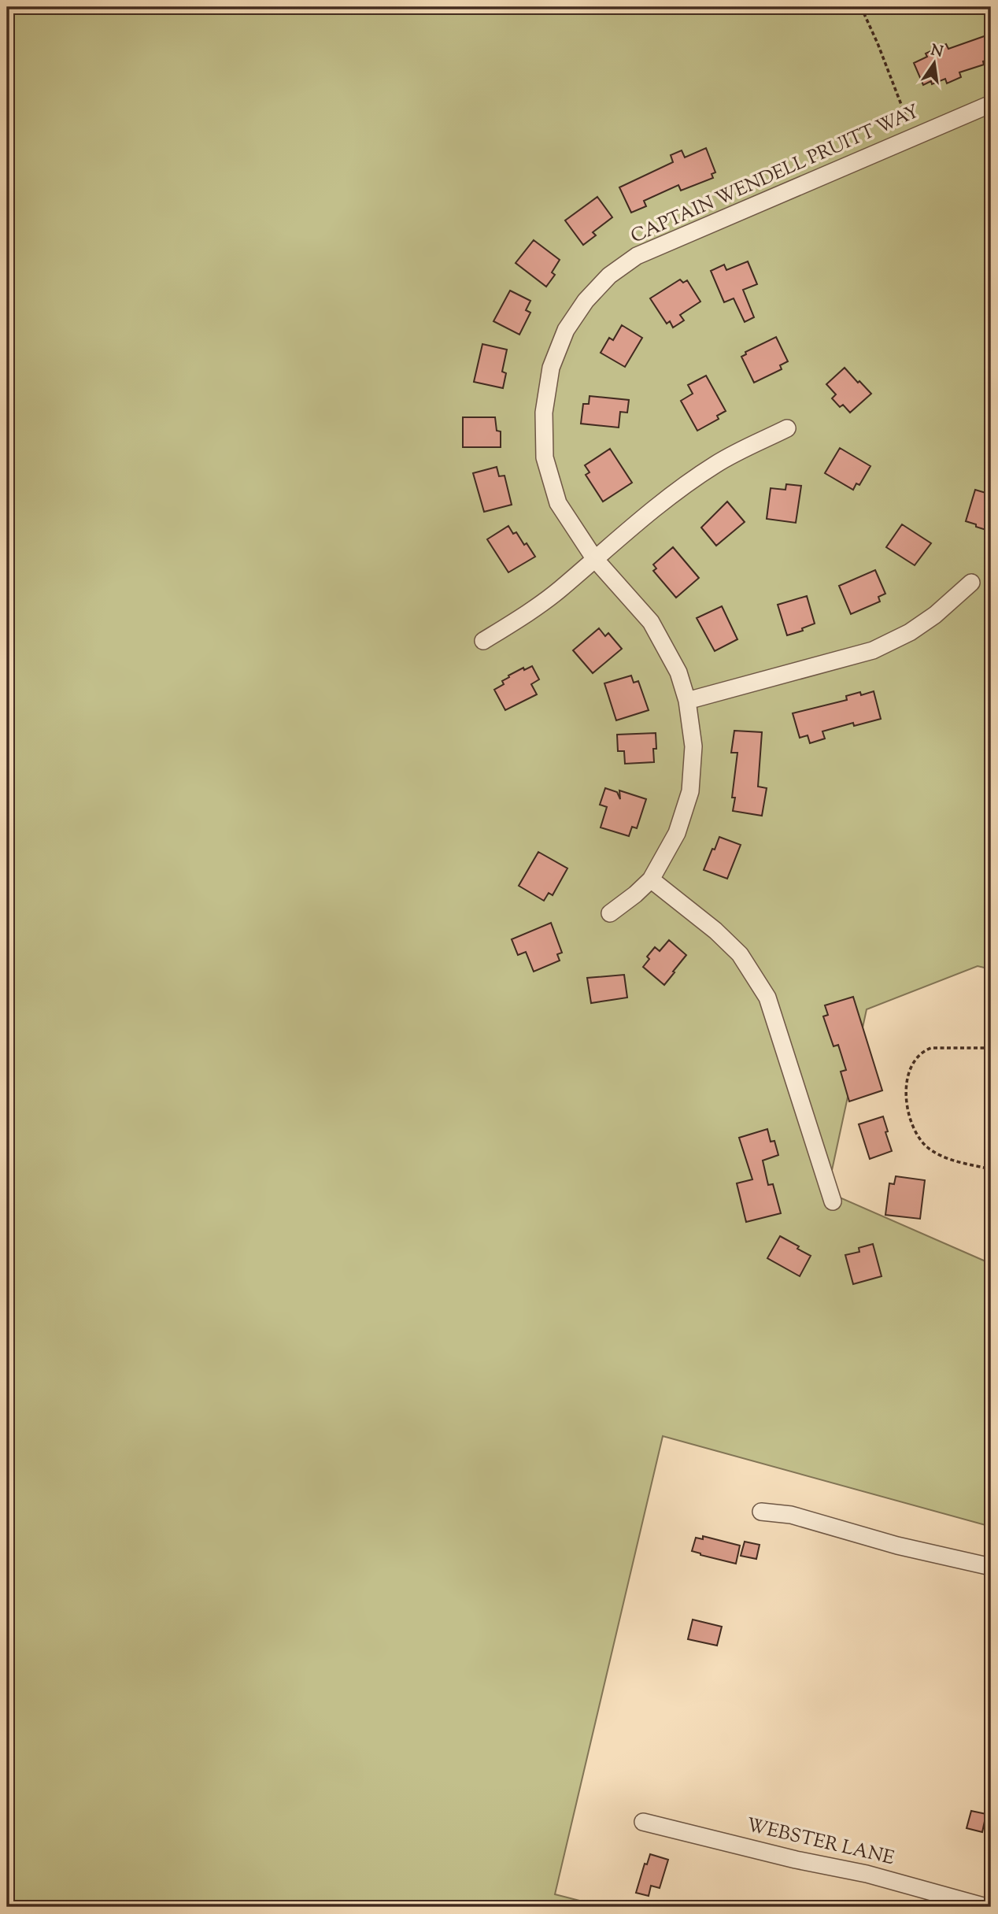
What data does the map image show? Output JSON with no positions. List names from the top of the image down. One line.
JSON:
{"streets":{"street":["CAPTAIN WENDELL PRUITT WAY","WEBSTER LANE"]},"north":"top"}
